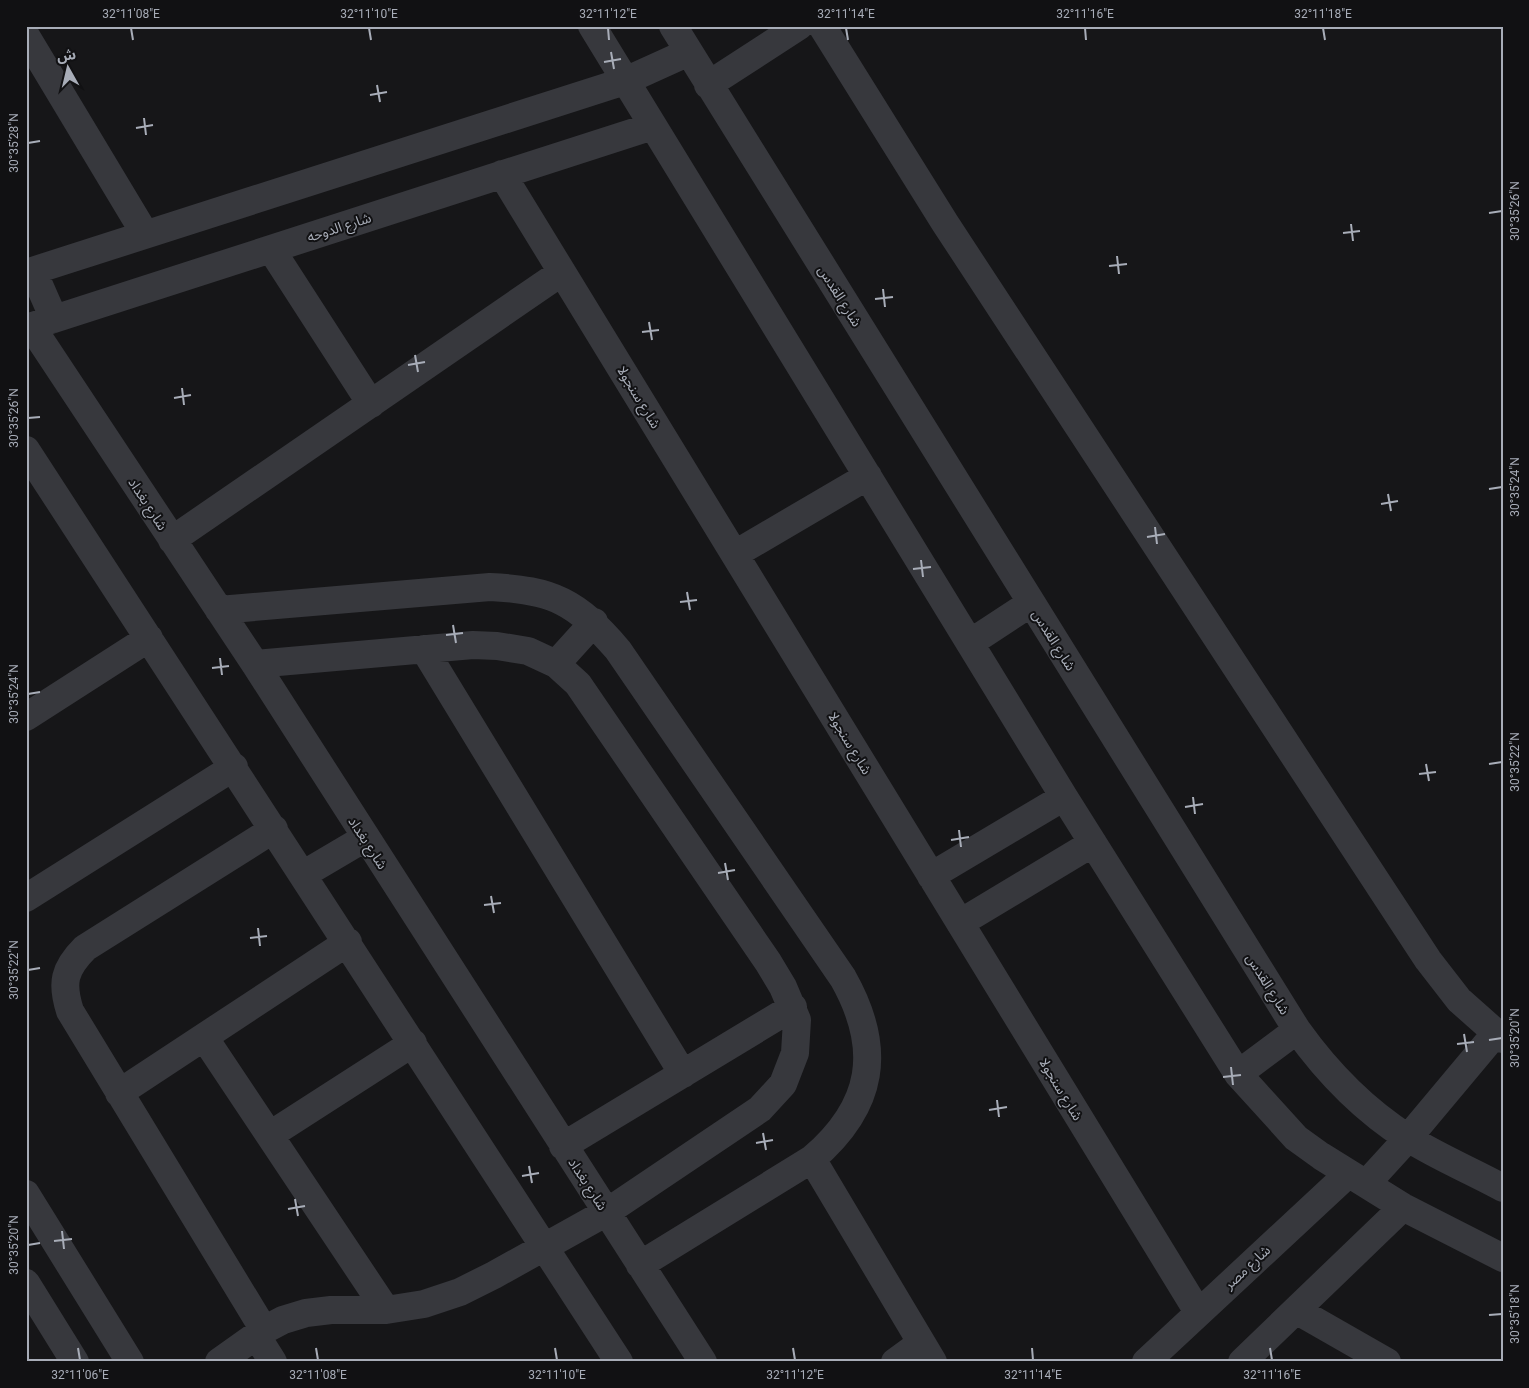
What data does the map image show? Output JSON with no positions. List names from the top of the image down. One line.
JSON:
{"streets":{"street":["شارع الدوحه","شارع القدس","شارع سنجولا","شارع بغداد","شارع مصر"]},"crossings":[["شارع الدوحه","شارع سنجولا"],["شارع الدوحه","شارع بغداد"],["شارع القدس","شارع مصر"],["شارع سنجولا","شارع مصر"]],"north":"top","coordinates":["32°11'08\"E","32°11'10\"E","32°11'12\"E","32°11'14\"E","32°11'16\"E","32°11'18\"E","30°35'28\"N","30°35'26\"N","30°35'24\"N","30°35'22\"N","30°35'20\"N","30°35'18\"N","32°11'06\"E"]}
